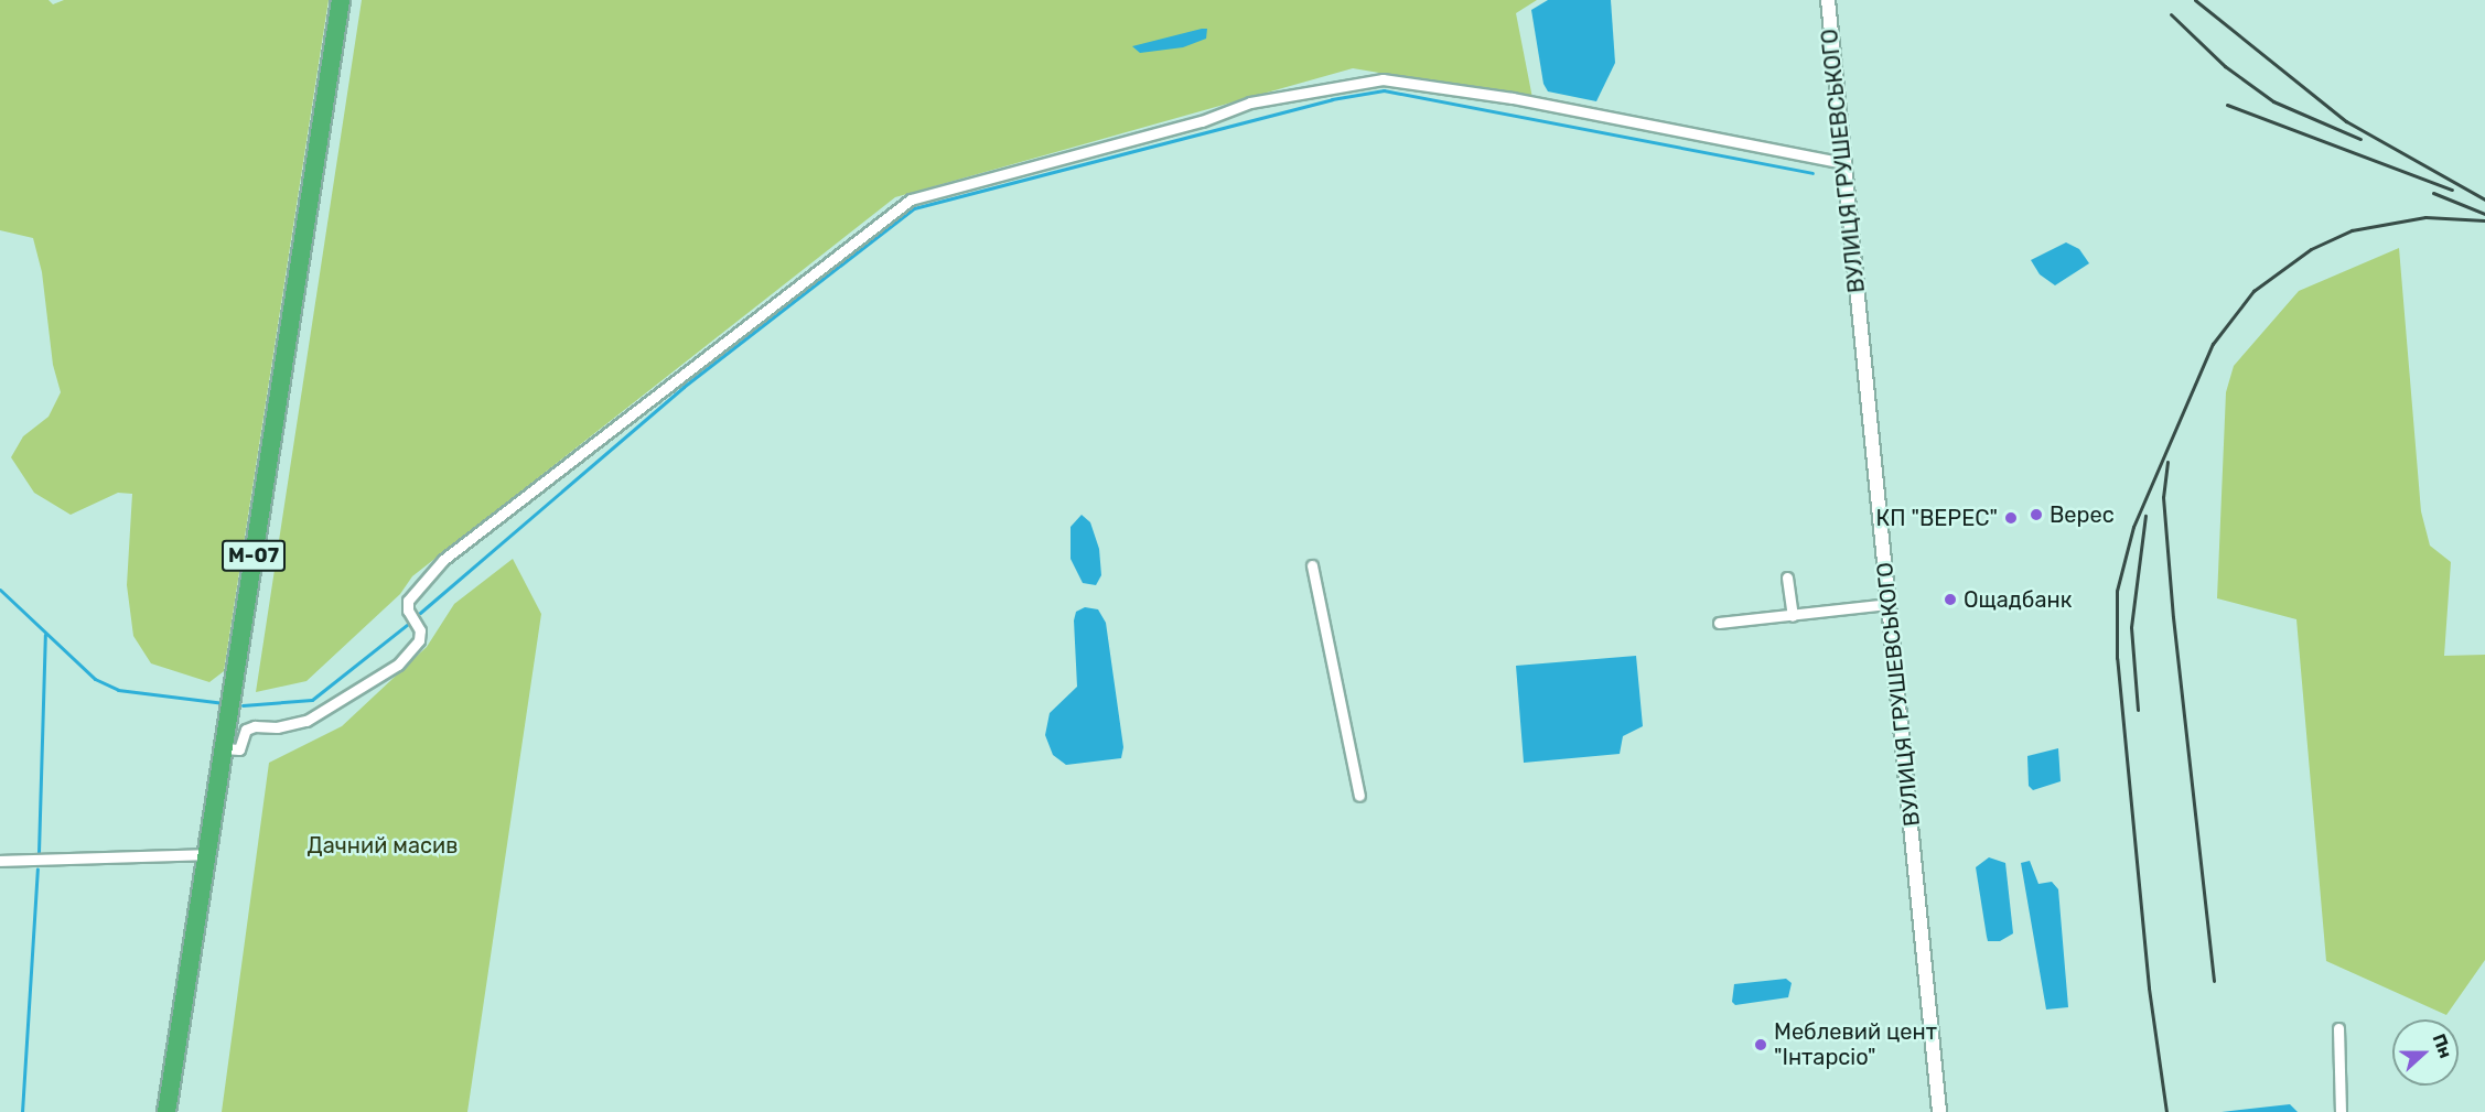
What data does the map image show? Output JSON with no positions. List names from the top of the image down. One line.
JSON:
{"streets":{"highway":["М-07"],"street":["ВУЛИЦЯ ГРУШЕВСЬКОГО"]},"parks":["Дачний масив"],"places":["Верес","КП \"ВЕРЕС\"","Ощадбанк","Меблевий цент \"Інтарсіо\""],"north":"right"}
